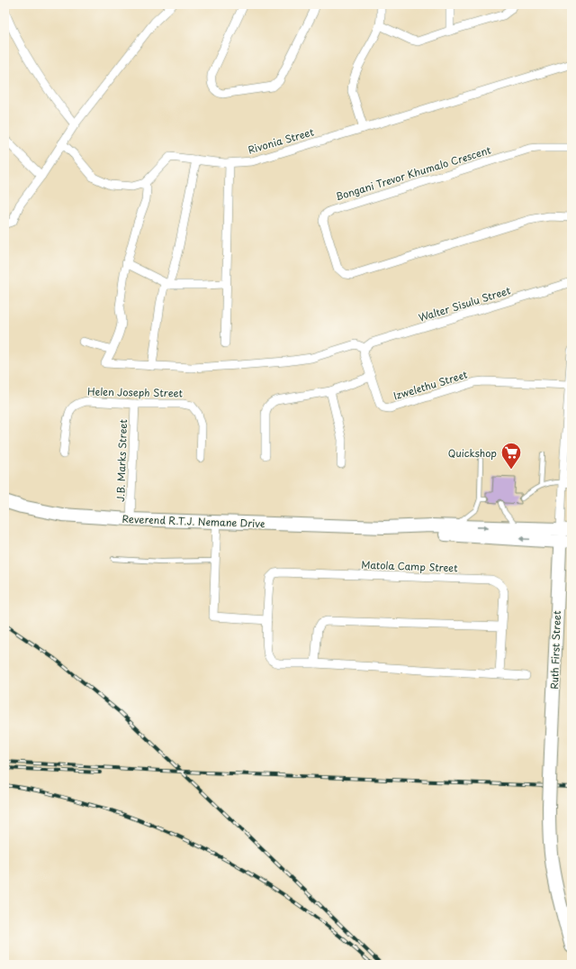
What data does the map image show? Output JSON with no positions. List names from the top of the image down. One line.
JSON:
{"streets":{"main road":["Reverend R.T.J. Nemane Drive","Ruth First Street"],"street":["Rivonia Street","Bongani Trevor Khumalo Crescent","Walter Sisulu Street","Izwelethu Street","Helen Joseph Street","J.B. Marks Street","Matola Camp Street"]},"crossings":[["Walter Sisulu Street","Izwelethu Street"],["Izwelethu Street","Ruth First Street"],["Helen Joseph Street","J.B. Marks Street"],["J.B. Marks Street","Reverend R.T.J. Nemane Drive"],["Reverend R.T.J. Nemane Drive","Ruth First Street"]],"places":{"supermarket":["Quickshop"]}}
